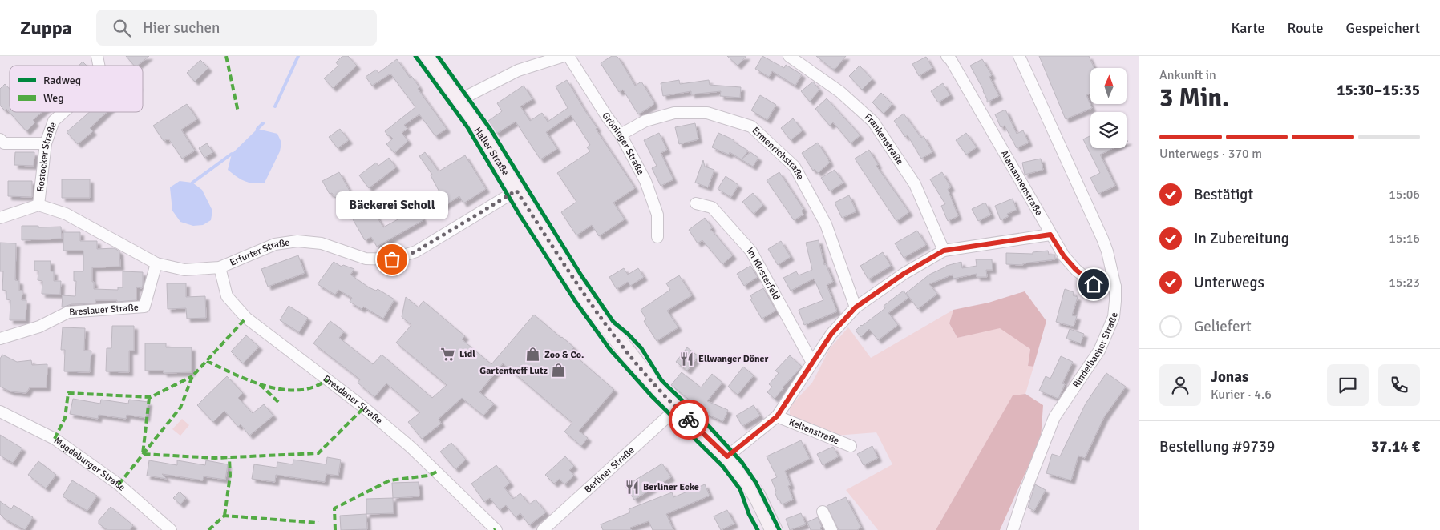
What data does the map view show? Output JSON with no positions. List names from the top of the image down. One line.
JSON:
{"streets":{"main road":["Haller Straße"],"street":["Frankenstraße","Gröninger Straße","Ermenrichstraße","Rostocker Straße","Alamannenstraße","Erfurter Straße","Im Klosterfeld","Breslauer Straße","Rindelbacher Straße","Dresdener Straße","Keltenstraße","Magdeburger Straße","Berliner Straße"]},"crossings":[["Gröninger Straße","Ermenrichstraße"],["Haller Straße","Erfurter Straße"],["Haller Straße","Berliner Straße"],["Rostocker Straße","Erfurter Straße"],["Alamannenstraße","Rindelbacher Straße"],["Erfurter Straße","Breslauer Straße"],["Erfurter Straße","Dresdener Straße"]],"places":{"other":["Bäckerei Scholl"],"supermarket":["Lidl"],"shop":["Zoo & Co.","Gartentreff Lutz"],"restaurant":["Ellwanger Döner","Berliner Ecke"]},"legend":["Radweg","Weg"],"north":"top","page":{"header":"Zuppa","search":"Hier suchen","nav":["Karte","Route","Gespeichert"],"heading":["3 Min.","Ankunft in","15:30–15:35"],"panel":["Jonas","Kurier · 4.6","Bestellung #9739","37.14 €"],"bar":"Unterwegs · 370 m","list":[["Bestätigt","15:06"],["In Zubereitung","15:16"],["Unterwegs","15:23"],"Geliefert"],"bubble":"Bäckerei Scholl"}}
